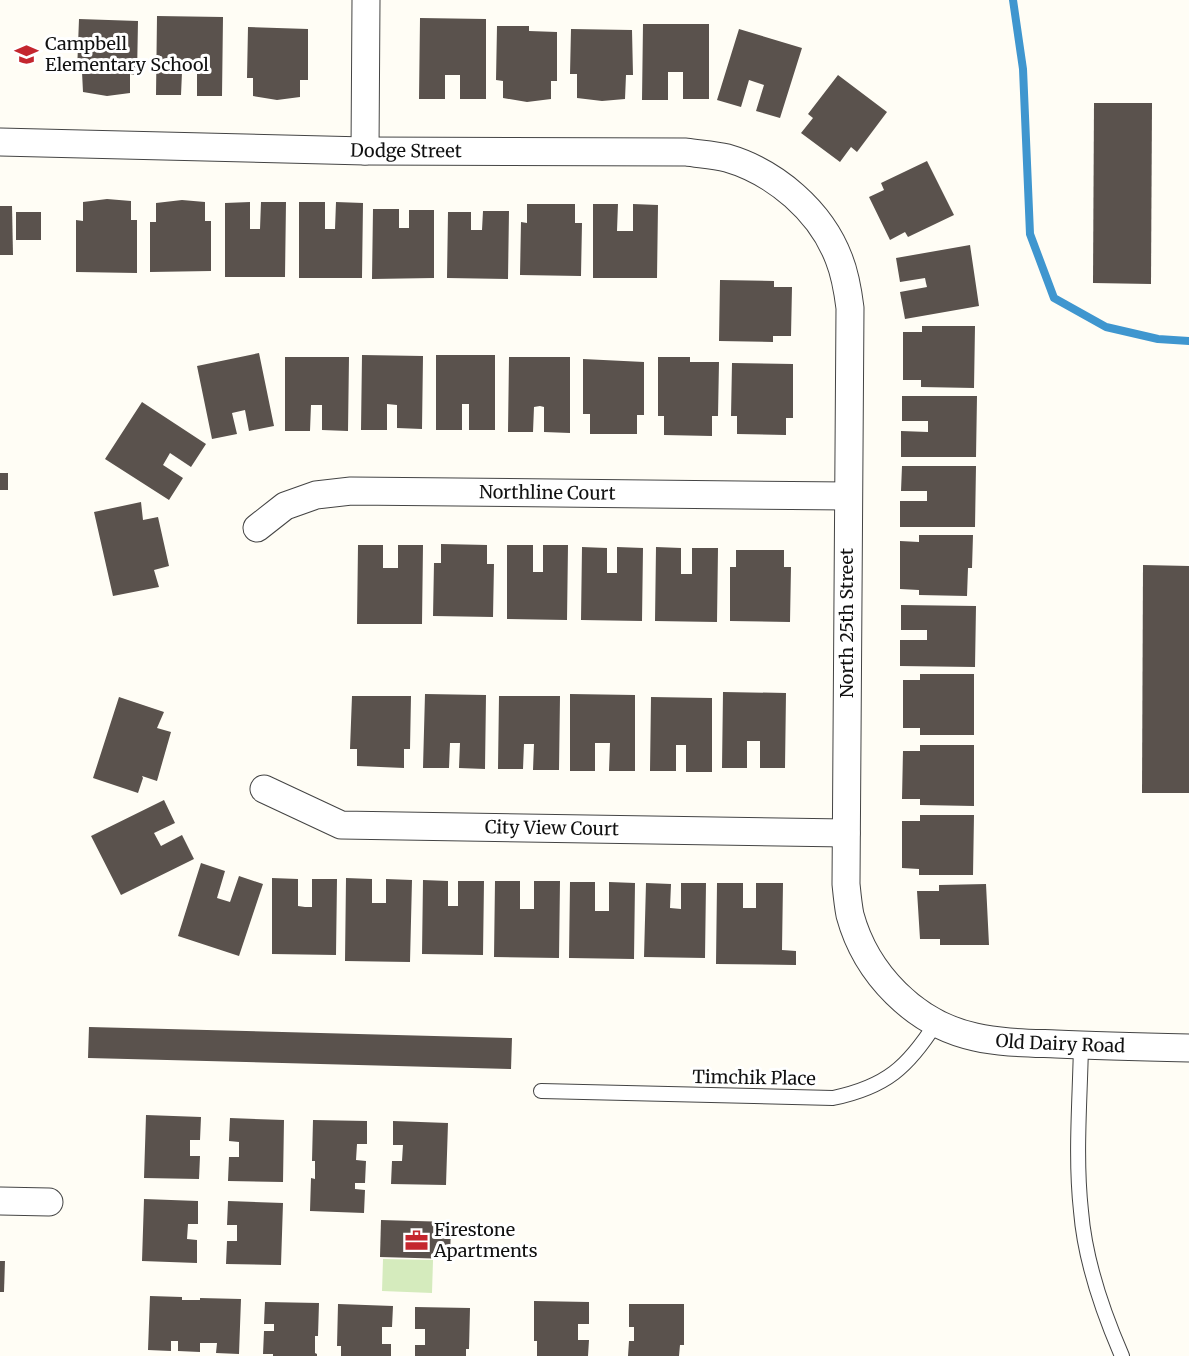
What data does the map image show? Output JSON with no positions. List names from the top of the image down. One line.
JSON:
{"streets":{"street":["Dodge Street","Northline Court","North 25th Street","City View Court","Old Dairy Road"],"lane":["Timchik Place"]},"crossings":[["Dodge Street","North 25th Street"],["Northline Court","North 25th Street"],["North 25th Street","City View Court"],["North 25th Street","Old Dairy Road"],["North 25th Street","Timchik Place"],["Old Dairy Road","Timchik Place"]],"places":{"school or university":["Campbell Elementary School"],"office":["Firestone Apartments"]}}
